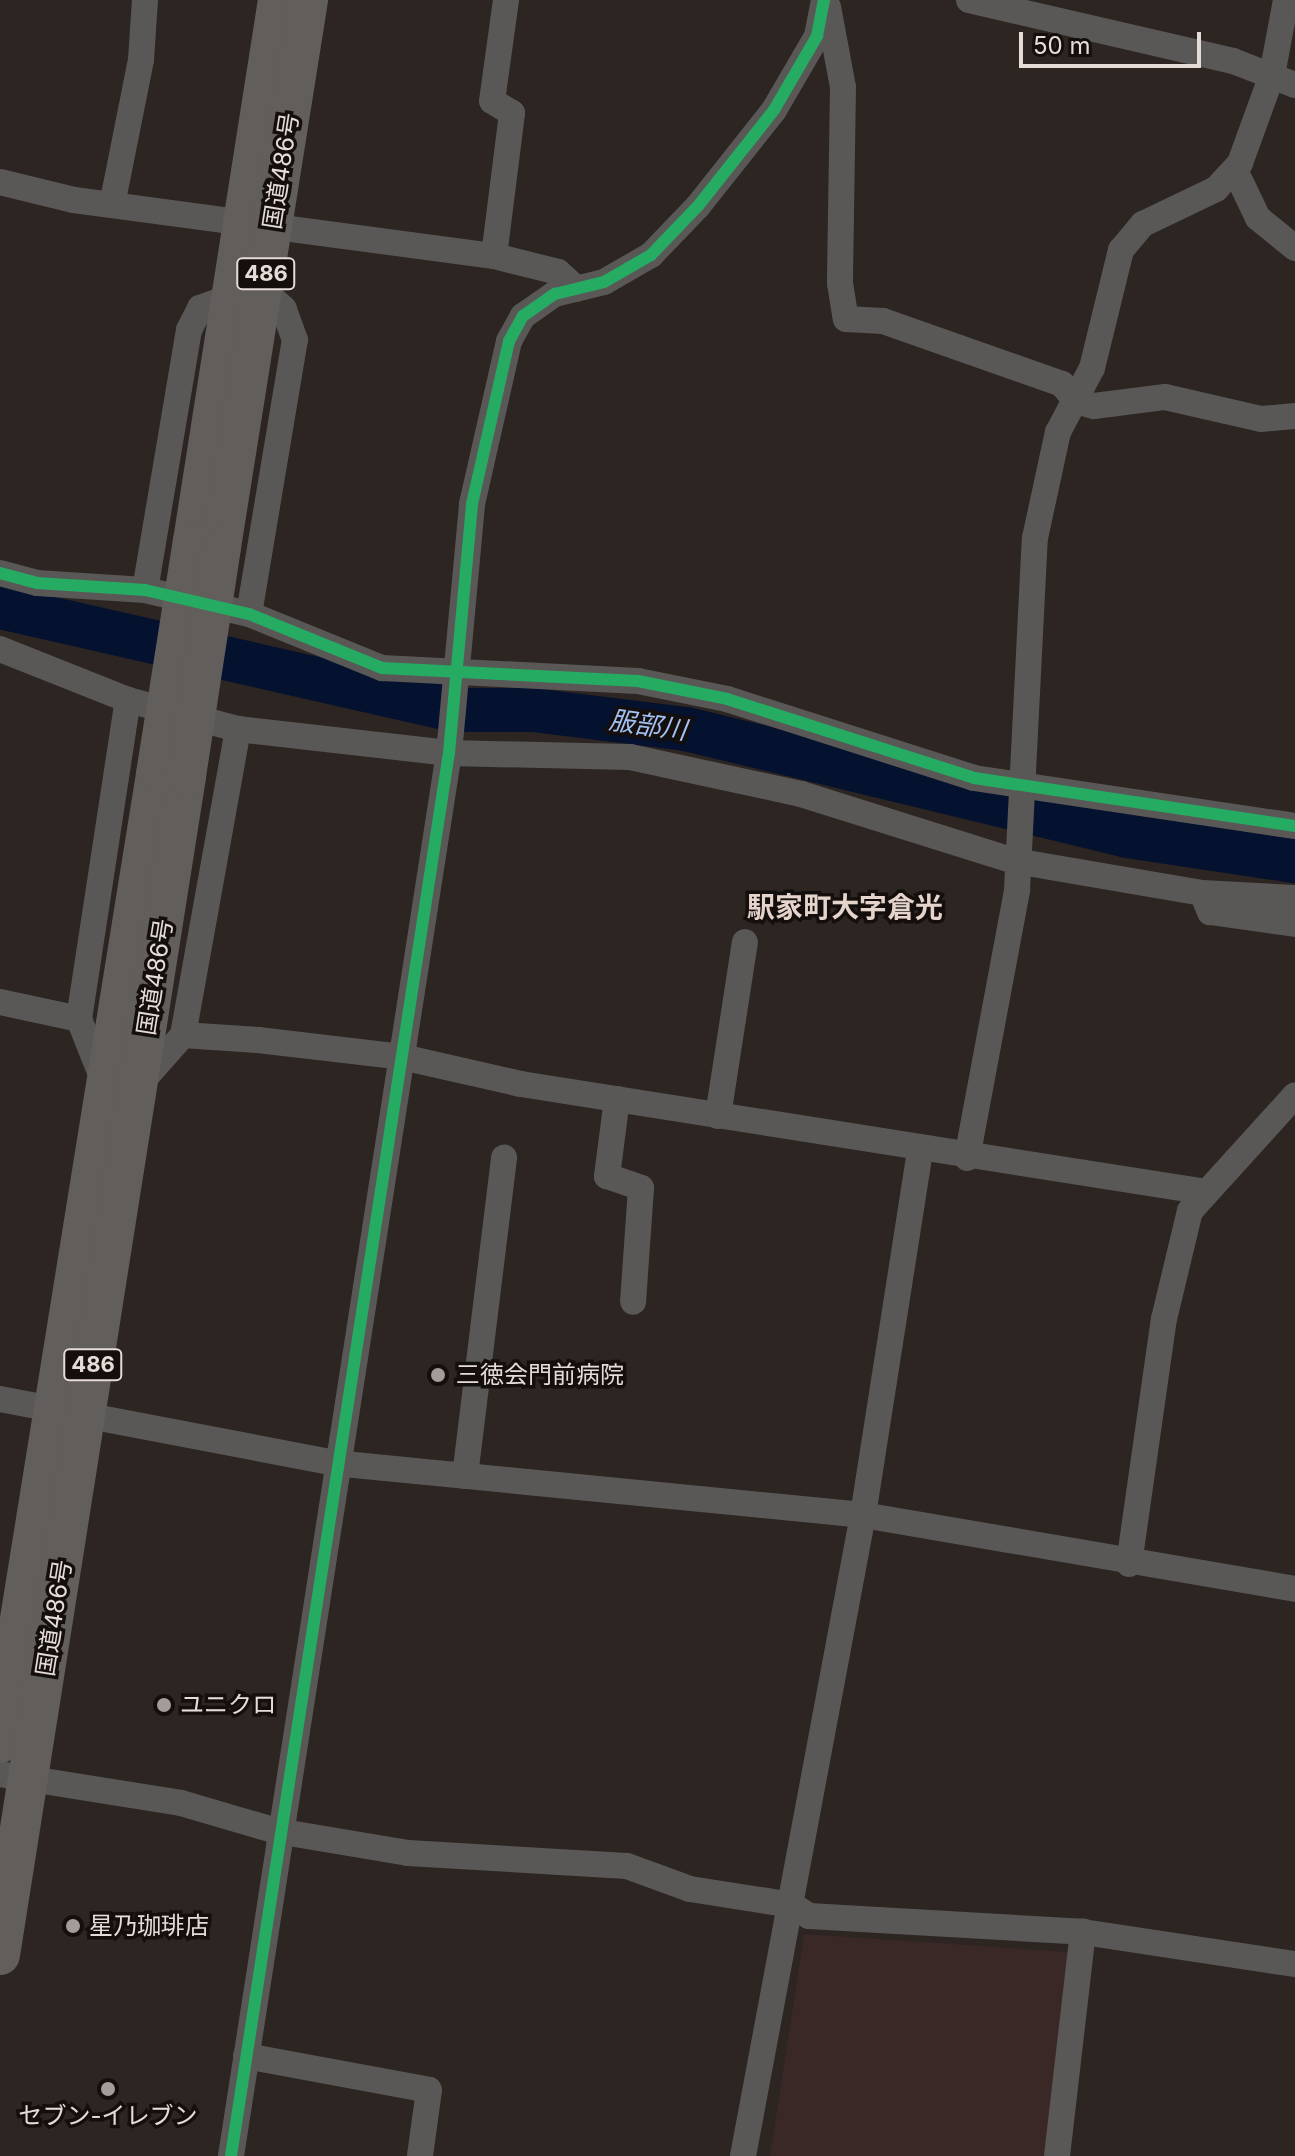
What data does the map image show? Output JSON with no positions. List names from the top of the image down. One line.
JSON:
{"streets":{"highway":["国道486号","486"]},"districts":["駅家町大字倉光"],"water":["服部川"],"places":["三徳会門前病院","ユニクロ","星乃珈琲店","セブン-イレブン"],"scale_bar":"50 m"}
